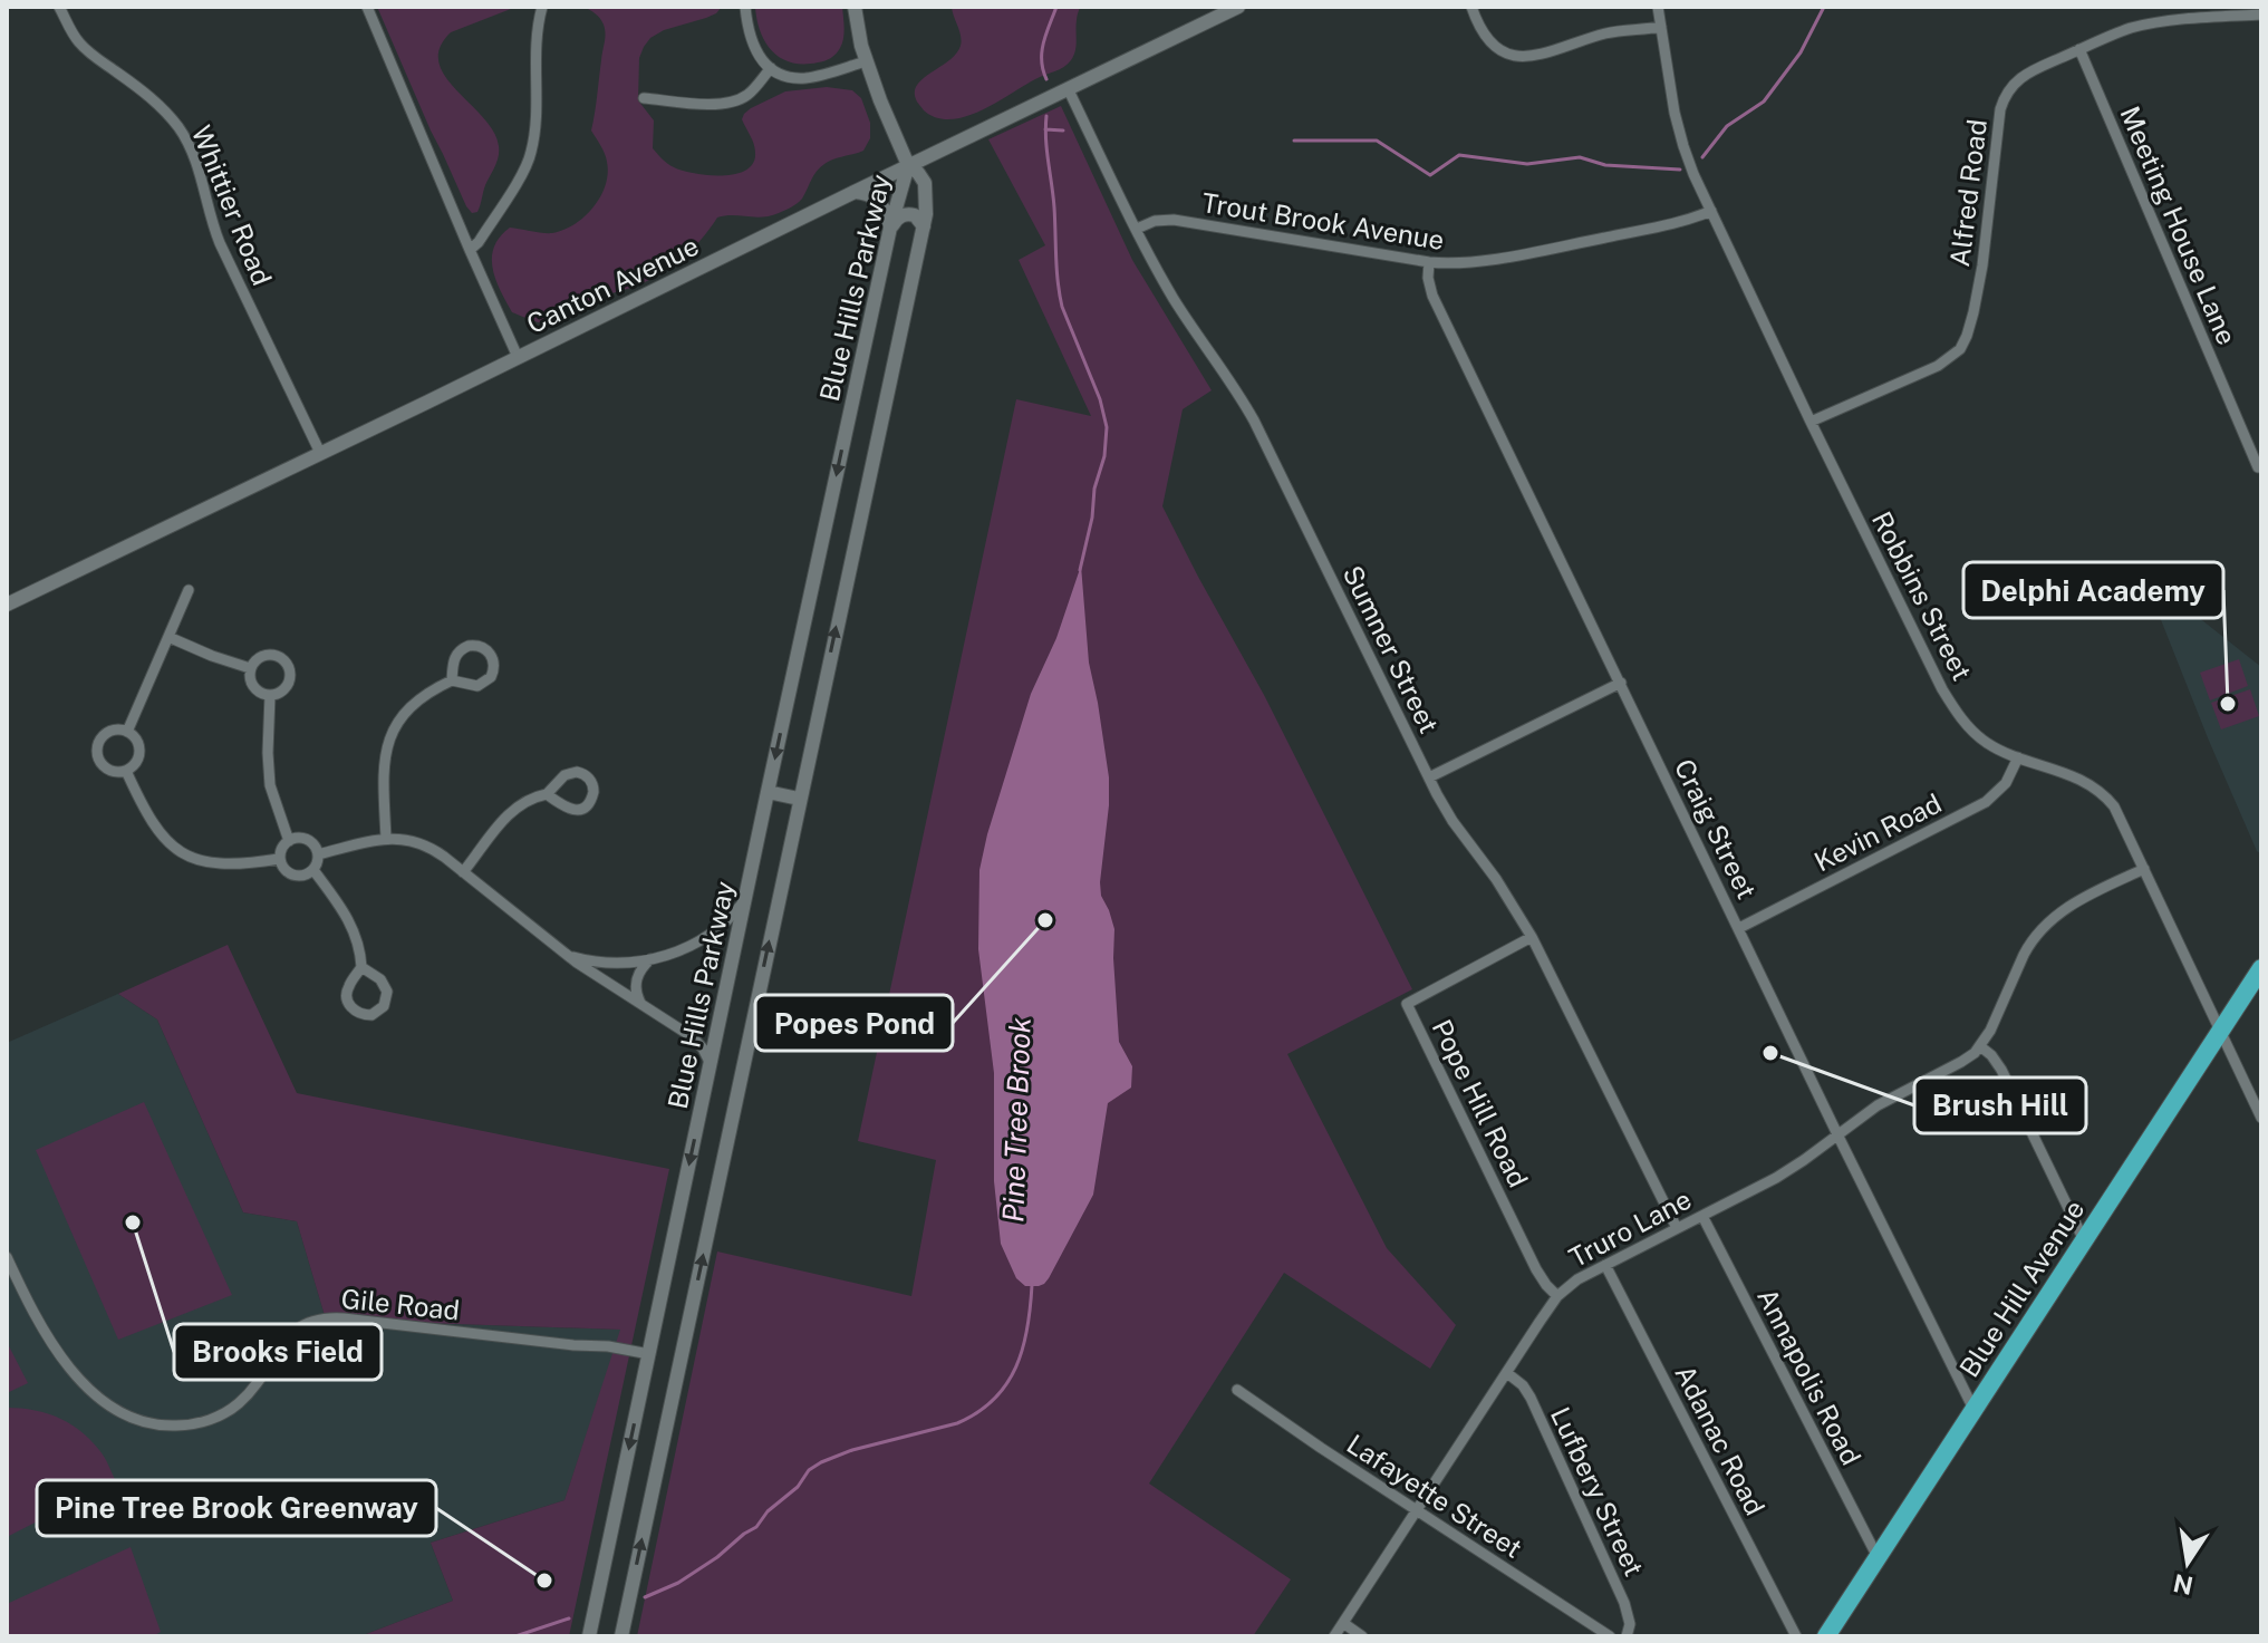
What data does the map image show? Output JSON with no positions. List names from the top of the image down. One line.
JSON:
{"streets":{"highway":["Blue Hill Avenue"],"main road":["Canton Avenue","Blue Hills Parkway"],"street":["Alfred Road","Whittier Road","Trout Brook Avenue","Meeting House Lane","Robbins Street","Sumner Street","Craig Street","Kevin Road","Pope Hill Road","Truro Lane","Gile Road","Annapolis Road","Adanac Road","Lufbery Street","Lafayette Street"]},"crossings":[["Alfred Road","Meeting House Lane"],["Alfred Road","Robbins Street"],["Whittier Road","Canton Avenue"],["Trout Brook Avenue","Robbins Street"],["Trout Brook Avenue","Sumner Street"],["Trout Brook Avenue","Craig Street"],["Canton Avenue","Blue Hills Parkway"],["Canton Avenue","Sumner Street"],["Blue Hills Parkway","Gile Road"],["Robbins Street","Kevin Road"],["Robbins Street","Blue Hill Avenue"],["Sumner Street","Pope Hill Road"],["Sumner Street","Truro Lane"],["Craig Street","Kevin Road"],["Craig Street","Truro Lane"],["Craig Street","Blue Hill Avenue"],["Pope Hill Road","Truro Lane"],["Truro Lane","Annapolis Road"],["Truro Lane","Adanac Road"],["Truro Lane","Lufbery Street"],["Truro Lane","Lafayette Street"],["Blue Hill Avenue","Annapolis Road"]],"water":["Pine Tree Brook"],"places":["Delphi Academy","Popes Pond","Brush Hill","Brooks Field","Pine Tree Brook Greenway"],"north":"bottom"}
